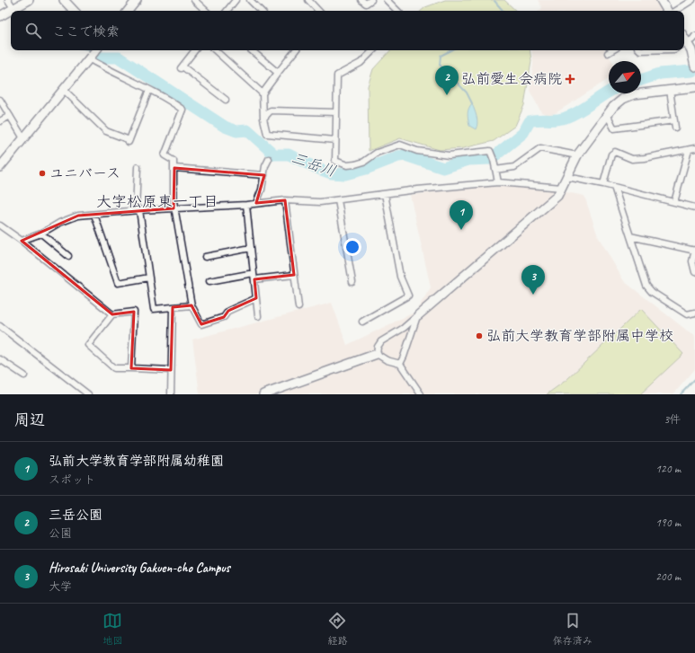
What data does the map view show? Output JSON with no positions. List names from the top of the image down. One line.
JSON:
{"districts":["大字松原東一丁目"],"water":["三岳川"],"places":{"health":["弘前愛生会病院"],"other":["ユニバース","弘前大学教育学部附属中学校"]},"north":"top right","page":{"search":"ここで検索","pins":["2","1","3"],"heading":["周辺","3件"],"list":[{"mark":"1","name":"弘前大学教育学部附属幼稚園","note":"スポット","value":"120 m"},{"mark":"2","name":"三岳公園","note":"公園","value":"190 m"},{"mark":"3","name":"Hirosaki University Gakuen-cho Campus","note":"大学","value":"200 m"}],"nav":["地図","経路","保存済み"]}}
